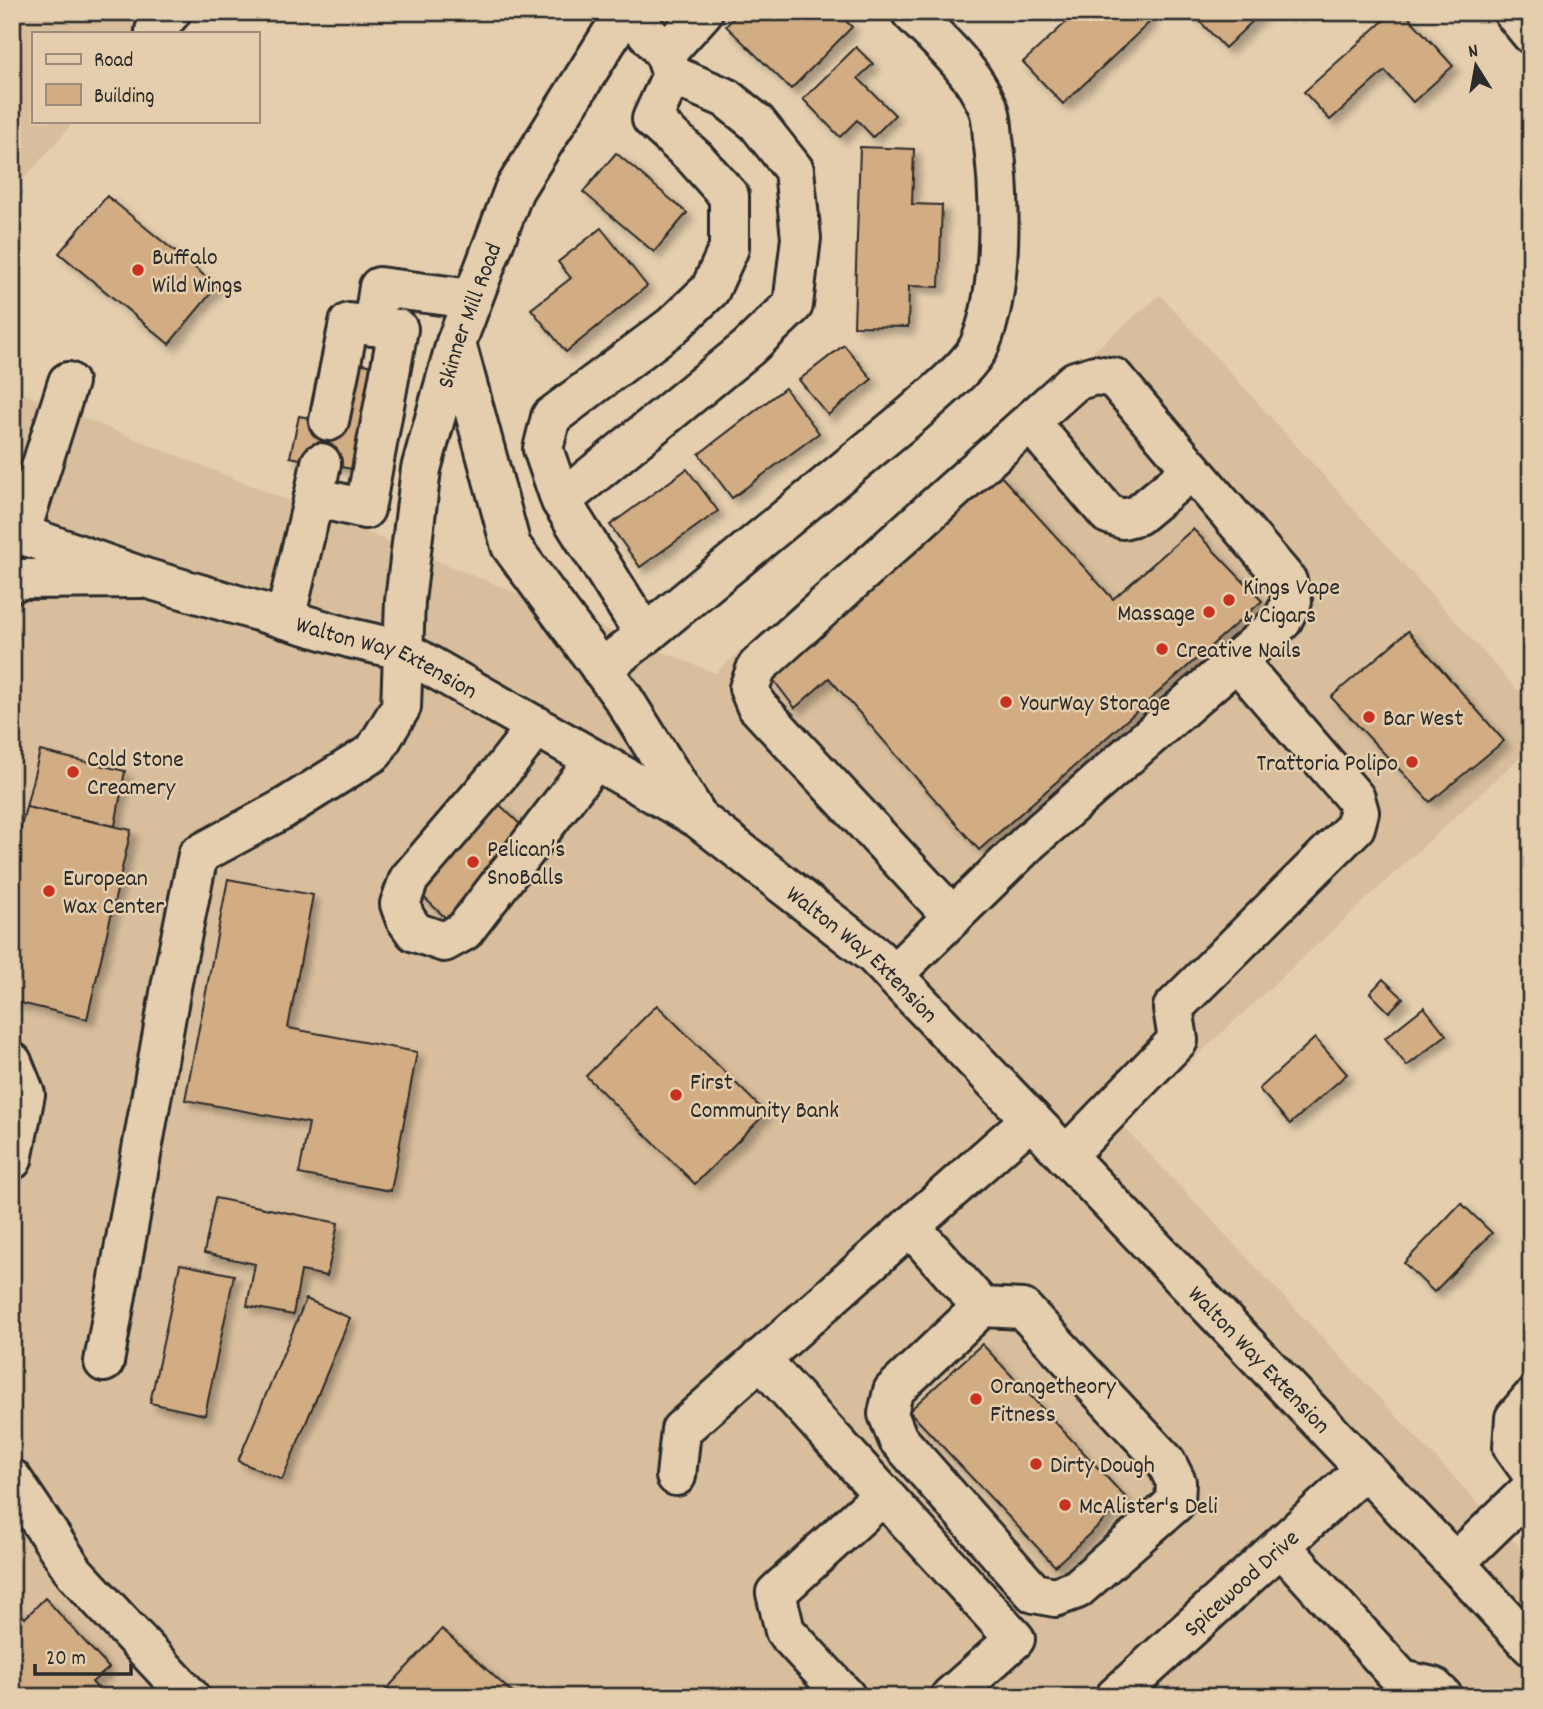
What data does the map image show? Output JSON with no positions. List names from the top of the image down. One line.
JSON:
{"streets":{"main road":["Skinner Mill Road","Walton Way Extension","Spicewood Drive"]},"crossings":[["Skinner Mill Road","Walton Way Extension"],["Walton Way Extension","Spicewood Drive"]],"places":["Buffalo Wild Wings","Kings Vape & Cigars","Massage","Creative Nails","YourWay Storage","Bar West","Trattoria Polipo","Cold Stone Creamery","Pelican’s SnoBalls","European Wax Center","First Community Bank","Orangetheory Fitness","Dirty Dough","McAlister's Deli"],"legend":["Road","Building"],"scale_bar":"20 m","north":"top"}
